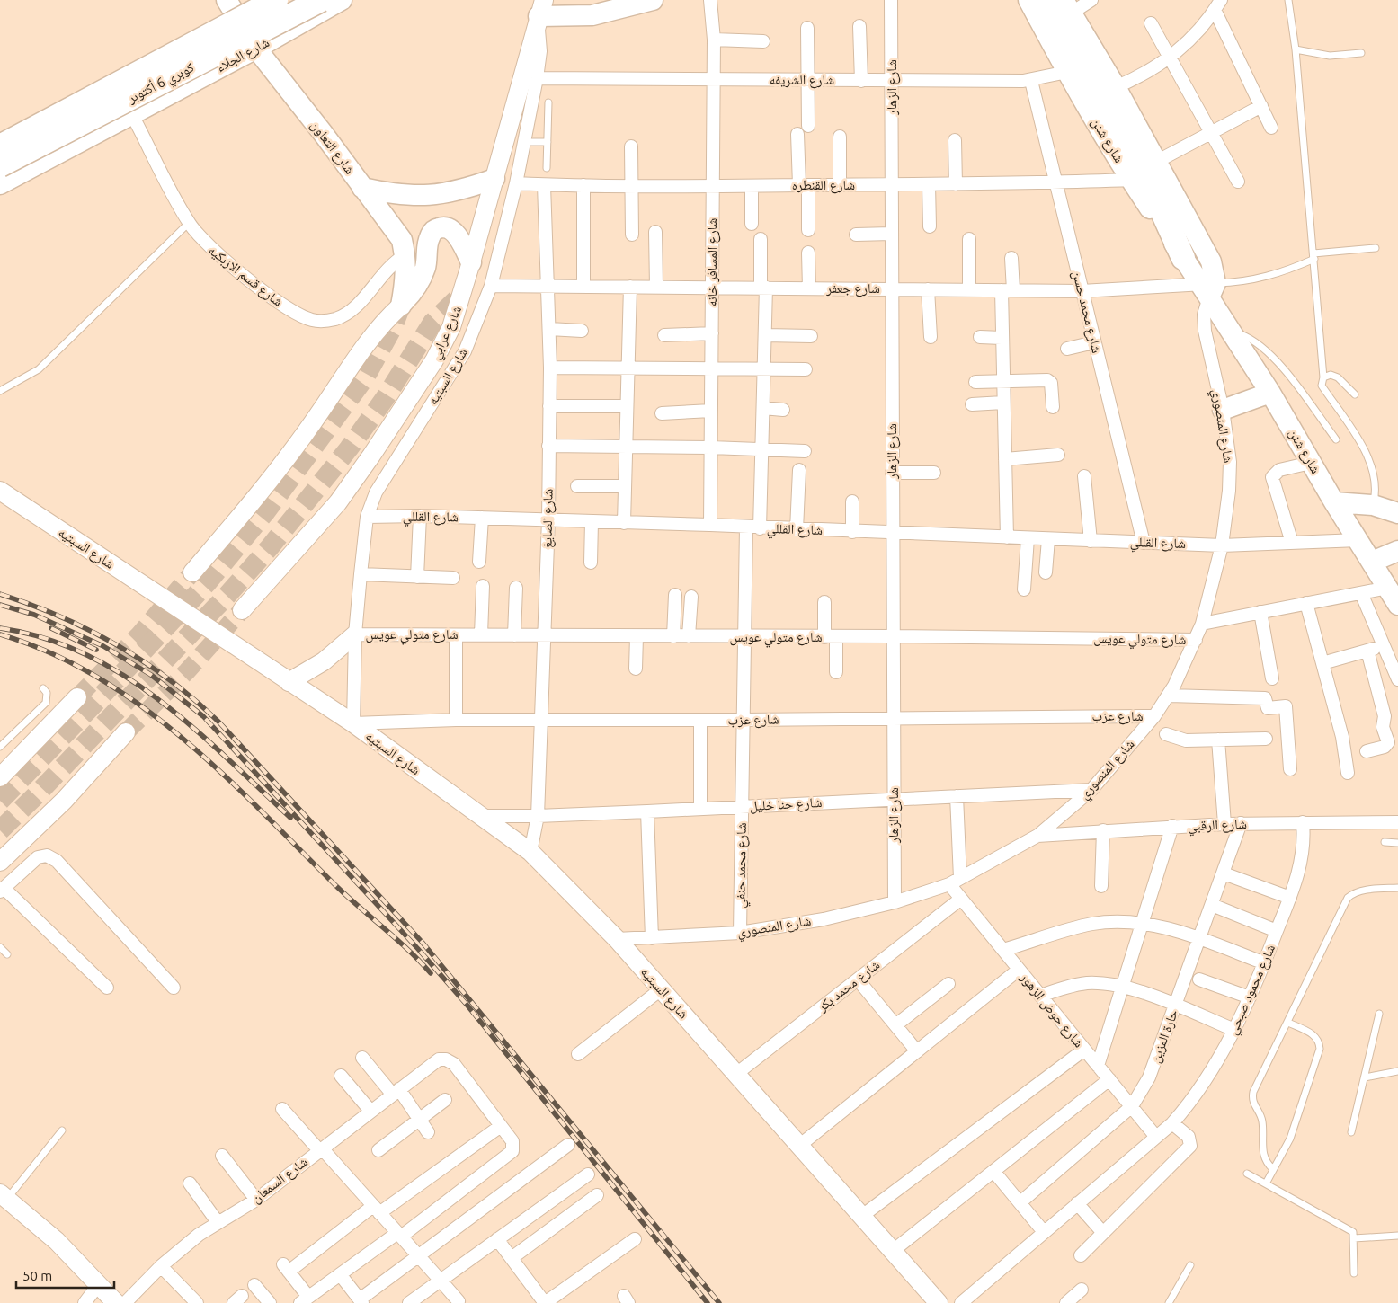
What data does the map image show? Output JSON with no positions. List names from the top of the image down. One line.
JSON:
{"streets":{"highway":["كوبري 6 أكتوبر"],"main road":["شارع الجلاء","شارع شنن","شارع التعاون"],"street":["شارع الشريفه","شارع الزهار","شارع القنطره","شارع المسافر خانه","شارع قسم الازبكيه","شارع جعفر","شارع محمد حسن","شارع عرابي","شارع السبتيه","شارع المنصوري","شارع القللي","شارع الصايغ","شارع متولي عويس","شارع عزب","شارع حنا خليل","شارع الرقبي","شارع محمد حنفي","شارع محمد بكر","شارع محمود صبحي","شارع حوض الزهور","حارة المزين","شارع السمعان"]},"crossings":[["شارع الجلاء","شارع التعاون"],["شارع الجلاء","شارع قسم الازبكيه"],["شارع الشريفه","شارع الزهار"],["شارع الشريفه","شارع شنن"],["شارع الشريفه","شارع المسافر خانه"],["شارع الشريفه","شارع محمد حسن"],["شارع الشريفه","شارع السبتيه"],["شارع الزهار","شارع القنطره"],["شارع الزهار","شارع جعفر"],["شارع الزهار","شارع المنصوري"],["شارع الزهار","شارع القللي"],["شارع الزهار","شارع متولي عويس"],["شارع الزهار","شارع عزب"],["شارع الزهار","شارع حنا خليل"],["شارع شنن","شارع القنطره"],["شارع شنن","شارع جعفر"],["شارع شنن","شارع المنصوري"],["شارع شنن","شارع القللي"],["شارع التعاون","شارع قسم الازبكيه"],["شارع القنطره","شارع المسافر خانه"],["شارع القنطره","شارع محمد حسن"],["شارع القنطره","شارع السبتيه"],["شارع القنطره","شارع الصايغ"],["شارع المسافر خانه","شارع جعفر"],["شارع المسافر خانه","شارع القللي"],["شارع جعفر","شارع محمد حسن"],["شارع جعفر","شارع السبتيه"],["شارع جعفر","شارع المنصوري"],["شارع جعفر","شارع الصايغ"],["شارع محمد حسن","شارع القللي"],["شارع عرابي","شارع السبتيه"],["شارع السبتيه","شارع المنصوري"],["شارع السبتيه","شارع القللي"],["شارع السبتيه","شارع الصايغ"],["شارع السبتيه","شارع متولي عويس"],["شارع السبتيه","شارع عزب"],["شارع السبتيه","شارع حنا خليل"],["شارع السبتيه","شارع محمد بكر"],["شارع المنصوري","شارع القللي"],["شارع المنصوري","شارع متولي عويس"],["شارع المنصوري","شارع عزب"],["شارع المنصوري","شارع حنا خليل"],["شارع المنصوري","شارع الرقبي"],["شارع المنصوري","شارع محمد حنفي"],["شارع المنصوري","شارع حوض الزهور"],["شارع القللي","شارع الصايغ"],["شارع القللي","شارع محمد حنفي"],["شارع الصايغ","شارع متولي عويس"],["شارع الصايغ","شارع عزب"],["شارع الصايغ","شارع حنا خليل"],["شارع متولي عويس","شارع محمد حنفي"],["شارع عزب","شارع محمد حنفي"],["شارع حنا خليل","شارع محمد حنفي"],["شارع الرقبي","شارع محمود صبحي"],["شارع الرقبي","حارة المزين"],["شارع محمد بكر","شارع حوض الزهور"],["شارع محمود صبحي","شارع حوض الزهور"],["شارع حوض الزهور","حارة المزين"]],"scale_bar":"50 m"}
